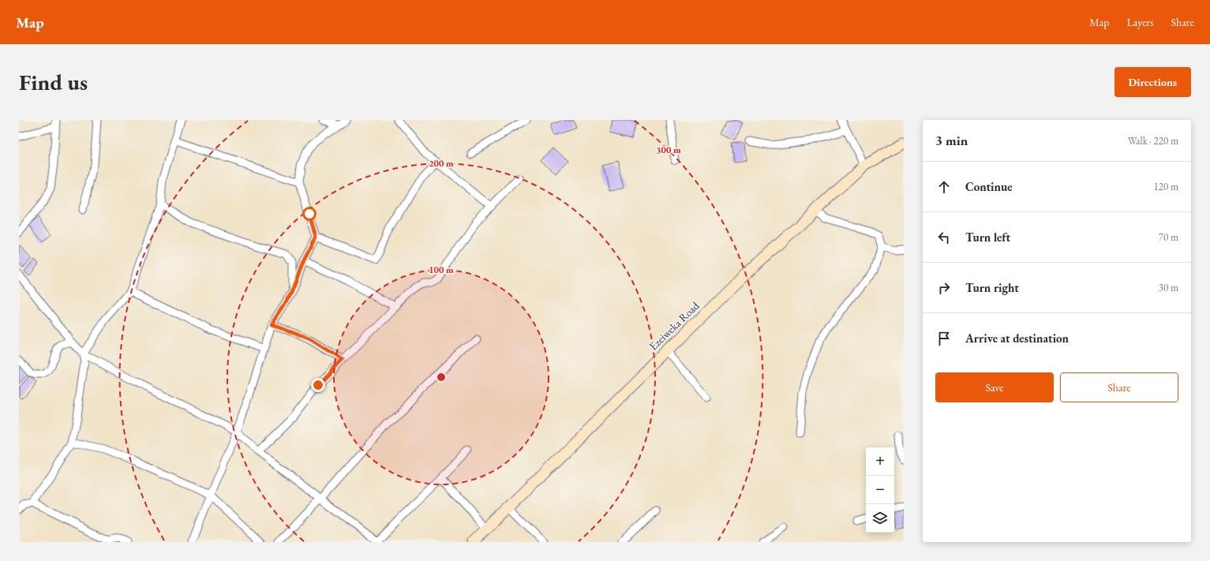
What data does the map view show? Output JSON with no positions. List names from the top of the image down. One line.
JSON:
{"streets":{"main road":["Ezeiweka Road"]},"page":{"header":"Map","nav":["Map","Layers","Share"],"buttons":["Directions",["Save","Share"]],"title":"Find us","heading":["3 min","Walk · 220 m"],"list":[["Continue","120 m"],["Turn left","70 m"],["Turn right","30 m"],"Arrive at destination"],"map_buttons":["+","−"]},"rings":["300 m","200 m","100 m"]}
